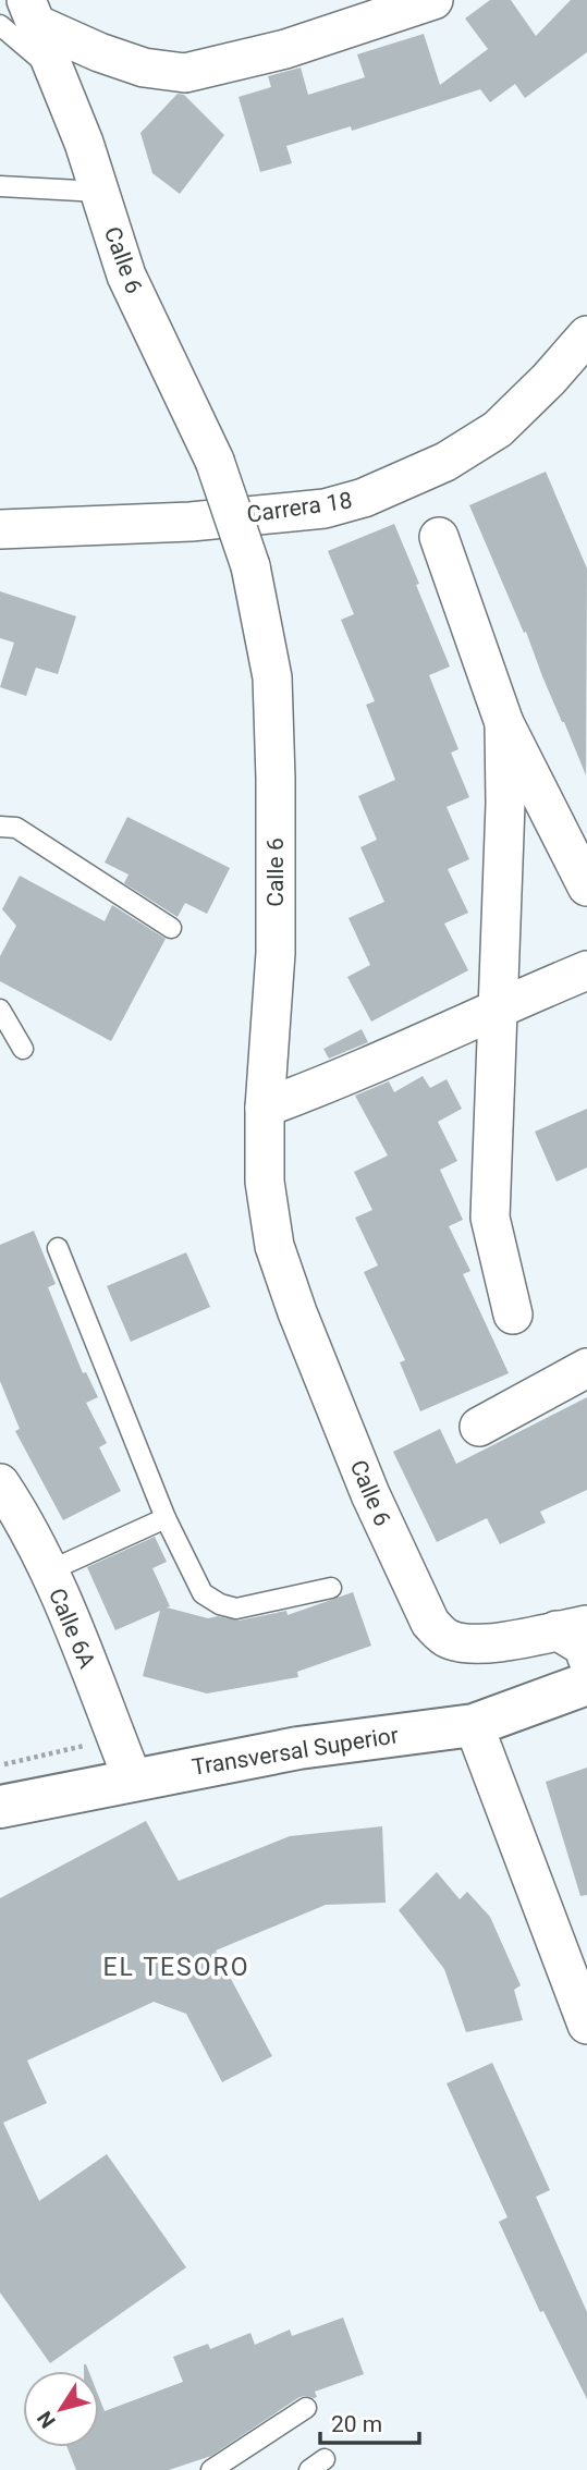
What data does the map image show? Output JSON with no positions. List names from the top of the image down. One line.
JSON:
{"streets":{"main road":["Transversal Superior"],"street":["Calle 6","Carrera 18","Calle 6A"]},"crossings":[["Calle 6","Transversal Superior"],["Calle 6A","Transversal Superior"]],"districts":["EL TESORO"],"scale_bar":"20 m","north":"bottom left"}
